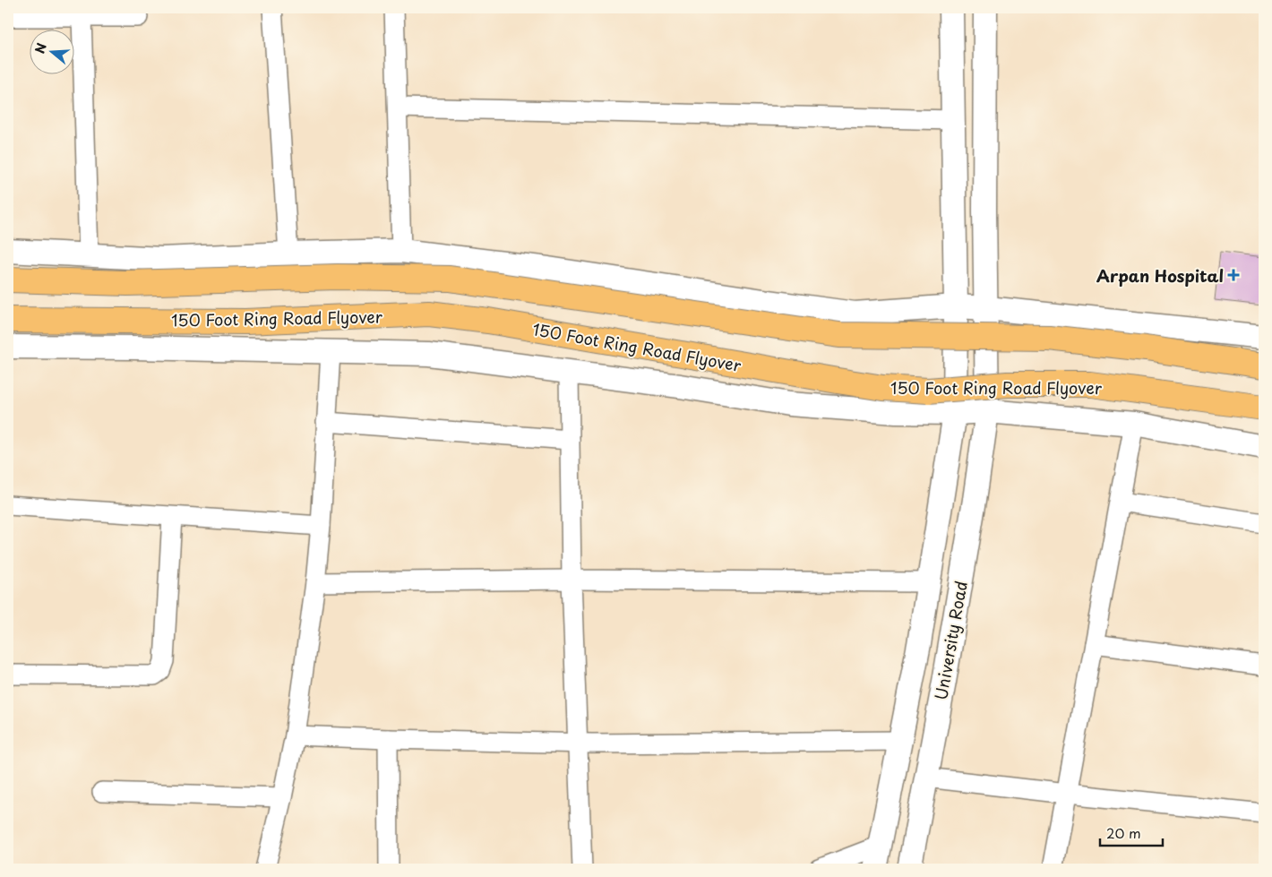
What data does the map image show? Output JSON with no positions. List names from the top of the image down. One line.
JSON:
{"streets":{"highway":["150 Foot Ring Road Flyover"],"street":["University Road"]},"places":{"health":["Arpan Hospital"]},"scale_bar":"20 m","north":"left"}
